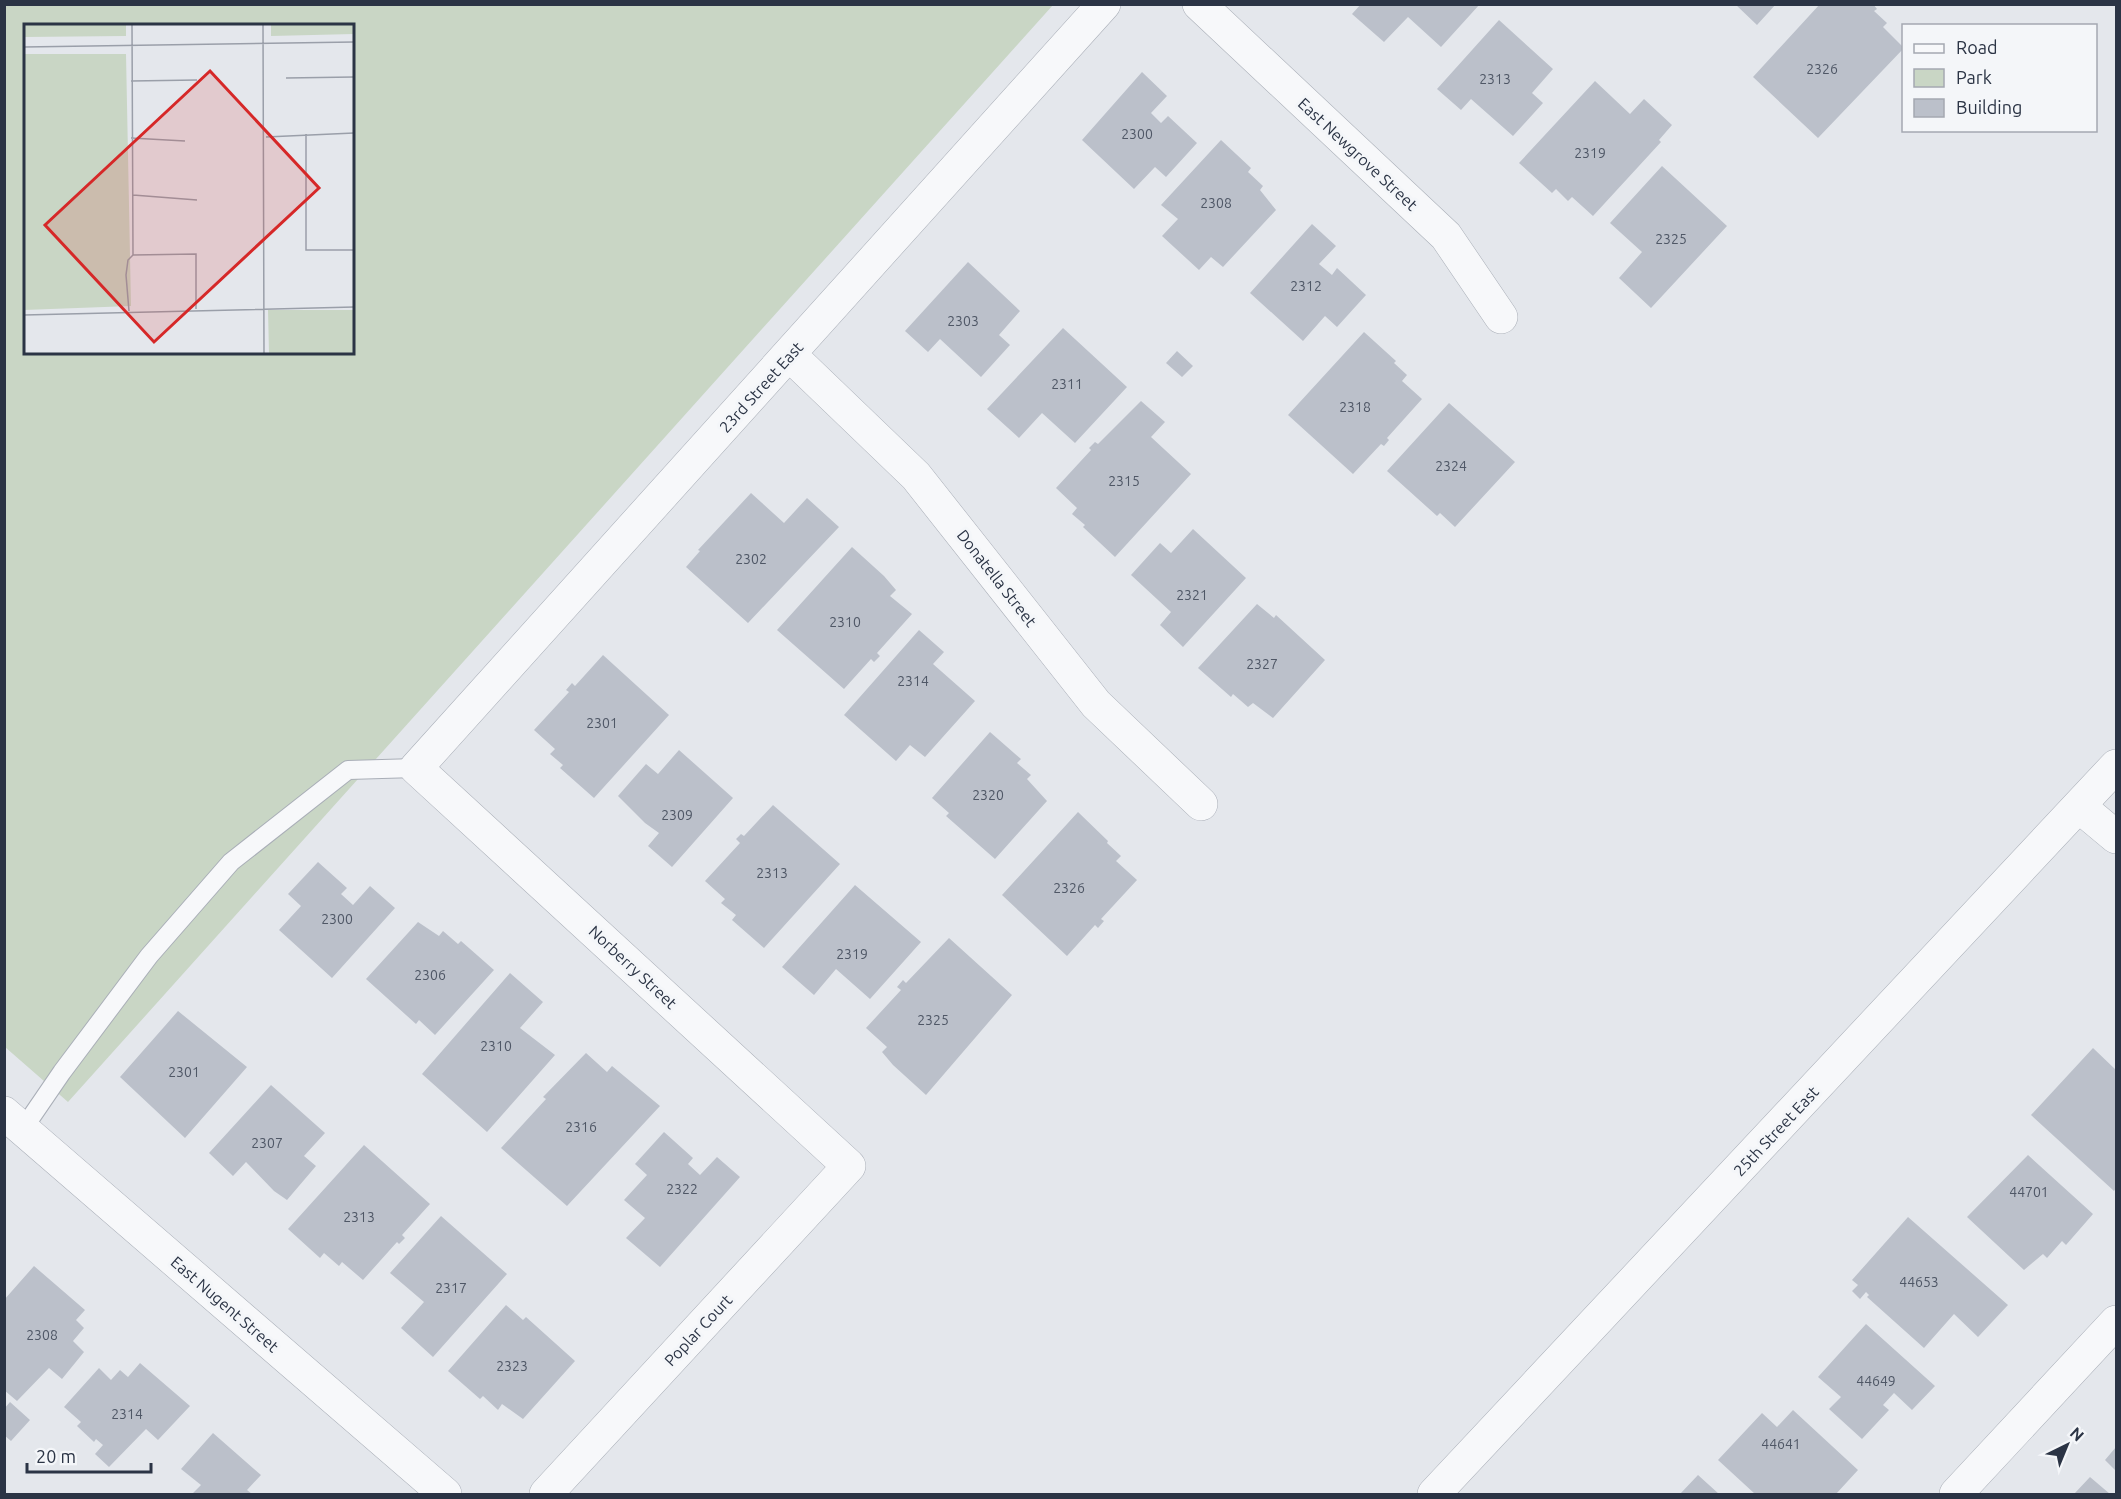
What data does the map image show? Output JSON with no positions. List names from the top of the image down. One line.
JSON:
{"streets":{"street":["East Newgrove Street","23rd Street East","Donatella Street","Norberry Street","25th Street East","East Nugent Street","Poplar Court"]},"crossings":[["23rd Street East","Donatella Street"],["23rd Street East","Norberry Street"],["Norberry Street","Poplar Court"]],"house_numbers":["2326","2313","2300","2319","2308","2325","2312","2303","2311","2318","2324","2315","2302","2321","2310","2327","2314","2301","2320","2309","2313","2326","2300","2319","2306","2325","2310","2301","2316","2307","2322","44701","2313","44653","2317","2308","2323","44649","2314","44641"],"legend":["Road","Park","Building"],"scale_bar":"20 m","north":"top right"}
